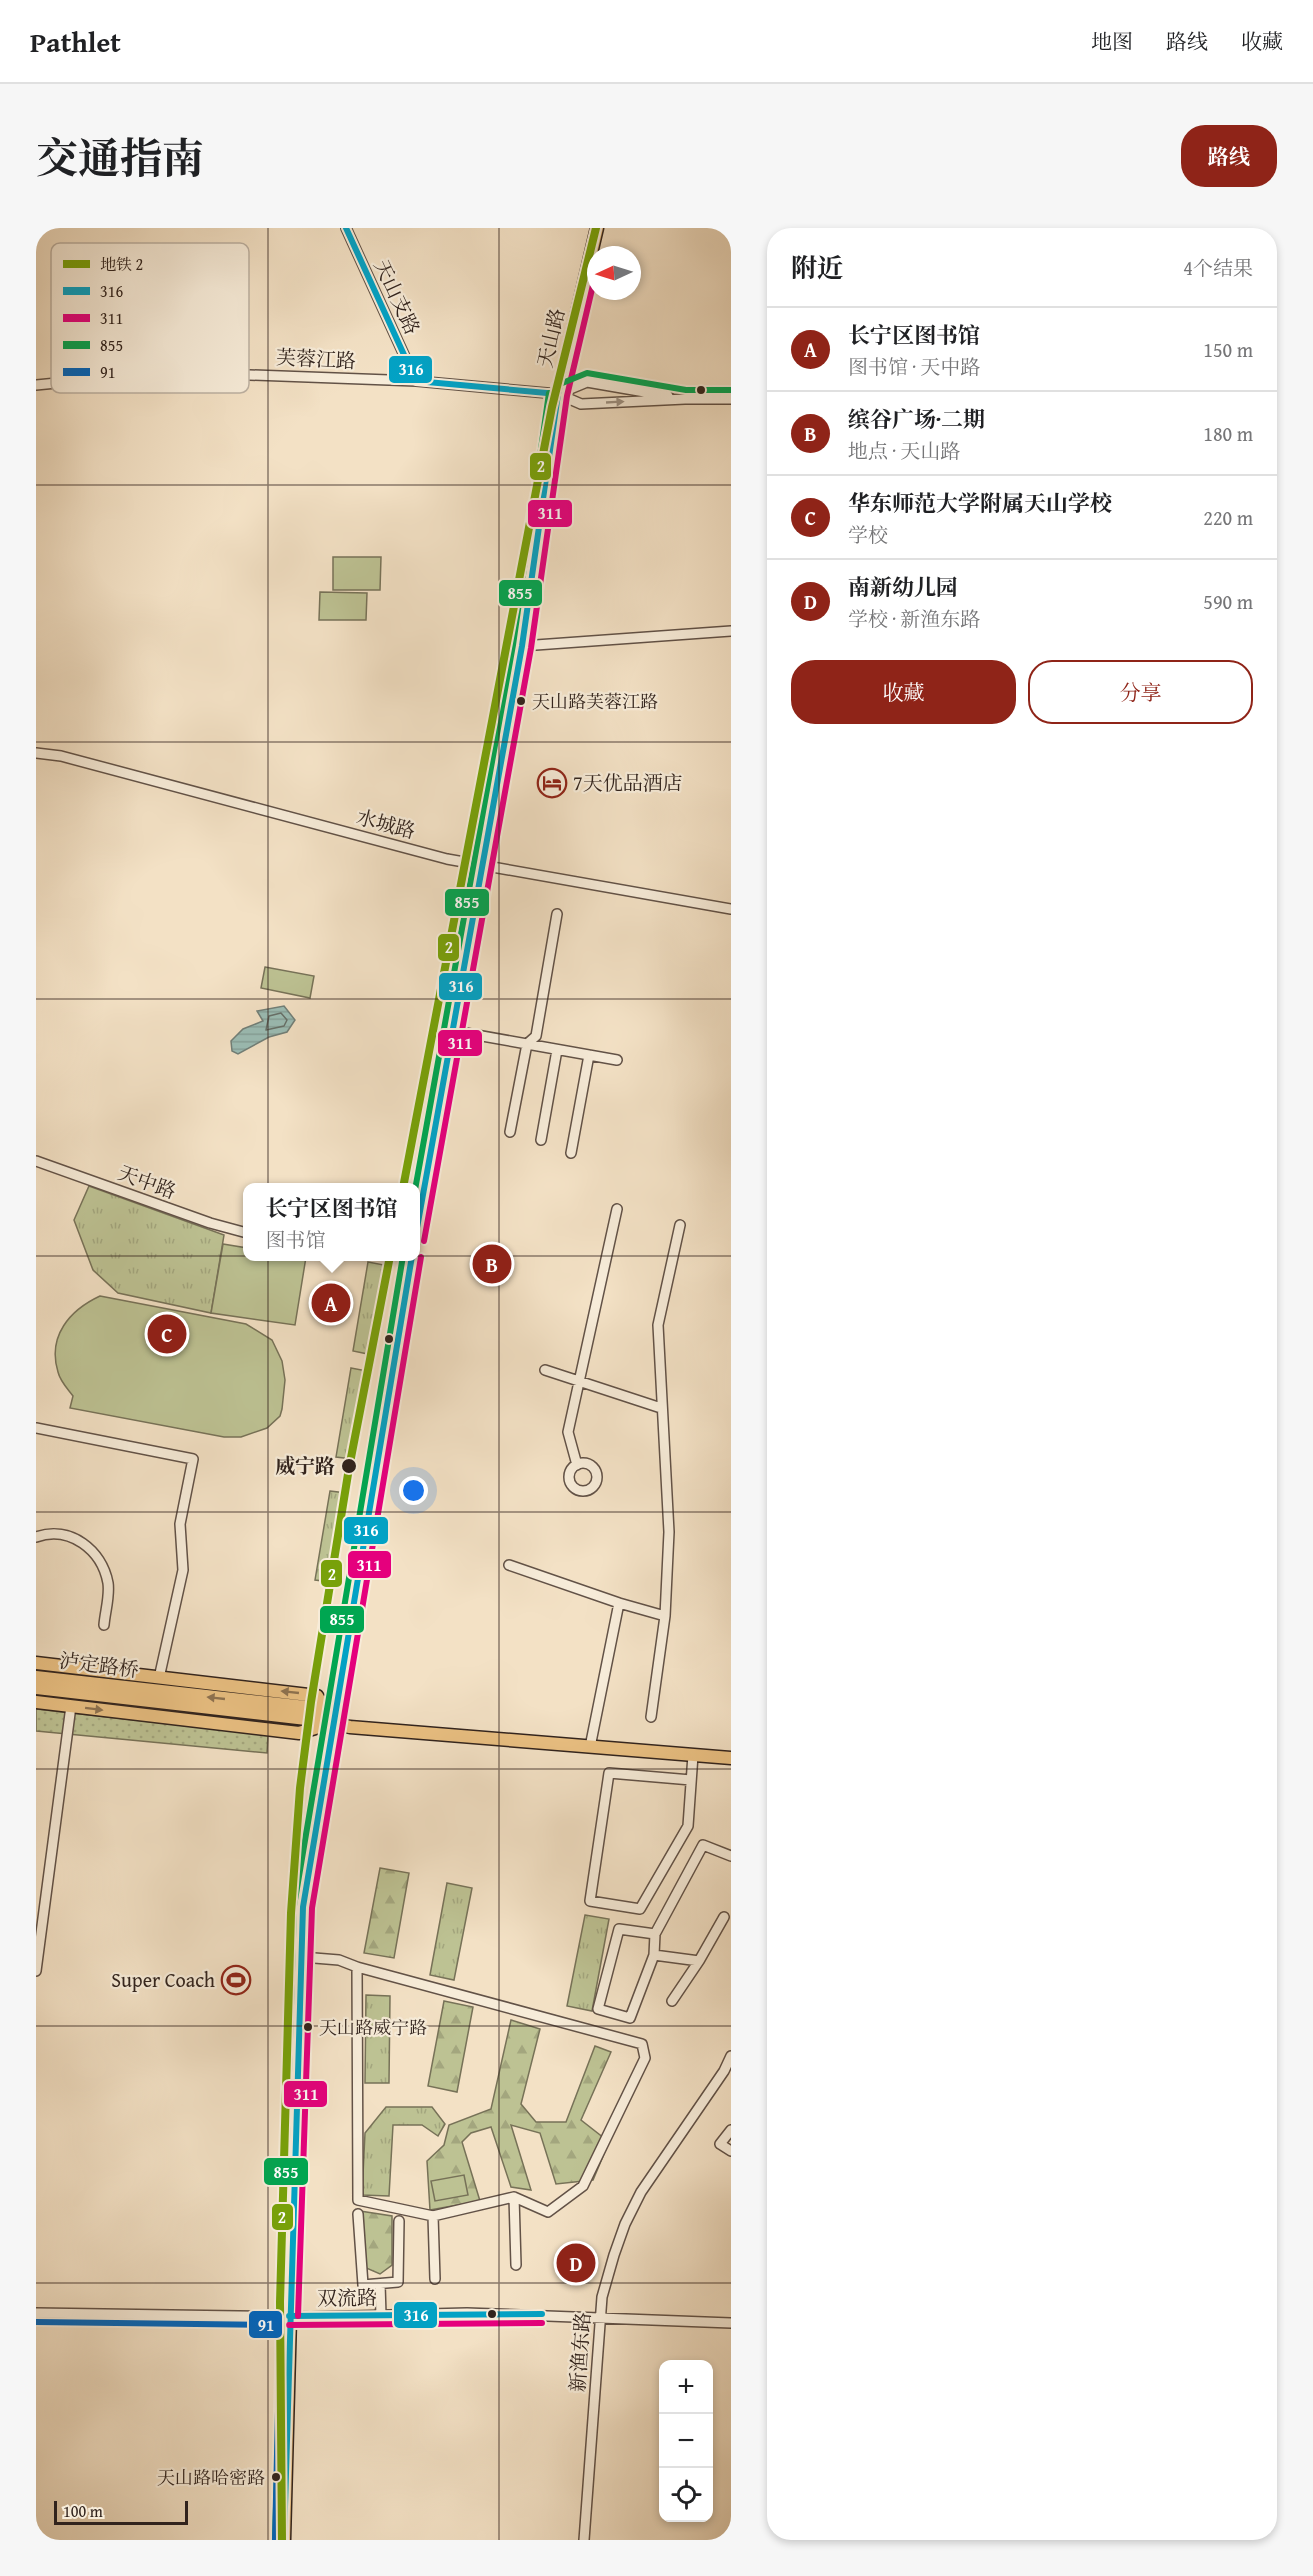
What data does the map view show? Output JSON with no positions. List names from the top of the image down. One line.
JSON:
{"streets":{"main road":["天山路","泸定路桥"],"street":["天山支路","芙蓉江路","水城路","天中路","双流路","新渔东路"]},"crossings":[["天山支路","芙蓉江路"],["天山路","芙蓉江路"],["天山路","水城路"],["双流路","新渔东路"]],"places":{"other":["天山路芙蓉江路","威宁路","天山路威宁路","天山路哈密路"],"hotel":["7天优品酒店"],"sports":["Super Coach"]},"lines":["metro line 2","transit line 316","transit line 311","transit line 855","transit line 91"],"legend":["地铁 2","316","311","855","91"],"scale_bar":"100 m","north":"left","page":{"header":"Pathlet","nav":["地图","路线","收藏"],"title":"交通指南","buttons":["路线",["收藏","分享"]],"heading":["附近","4个结果"],"list":[{"mark":"A","name":"长宁区图书馆","note":"图书馆 · 天中路","value":"150 m"},{"mark":"B","name":"缤谷广场·二期","note":"地点 · 天山路","value":"180 m"},{"mark":"C","name":"华东师范大学附属天山学校","note":"学校","value":"220 m"},{"mark":"D","name":"南新幼儿园","note":"学校 · 新渔东路","value":"590 m"}],"popup":["长宁区图书馆","图书馆"],"pins":["B","A","C","D"],"map_buttons":["+","−"],"scale":"100 m"}}
